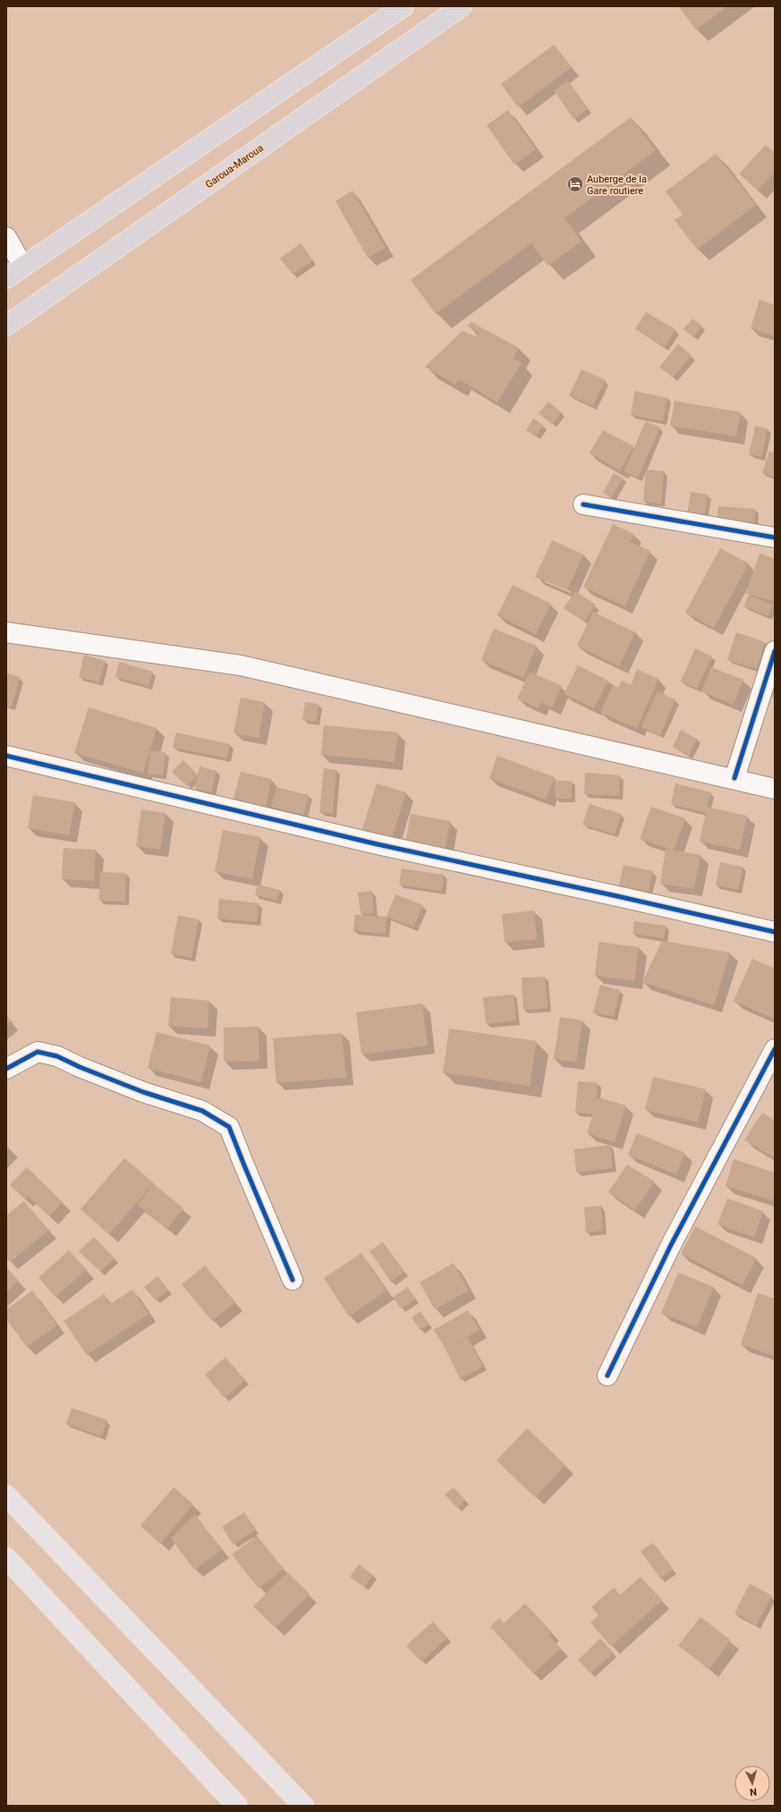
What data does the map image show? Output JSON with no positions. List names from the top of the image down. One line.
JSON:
{"streets":{"highway":["Garoua-Maroua"]},"places":{"hotel":["Auberge de la Gare routiere"]},"north":"bottom"}
